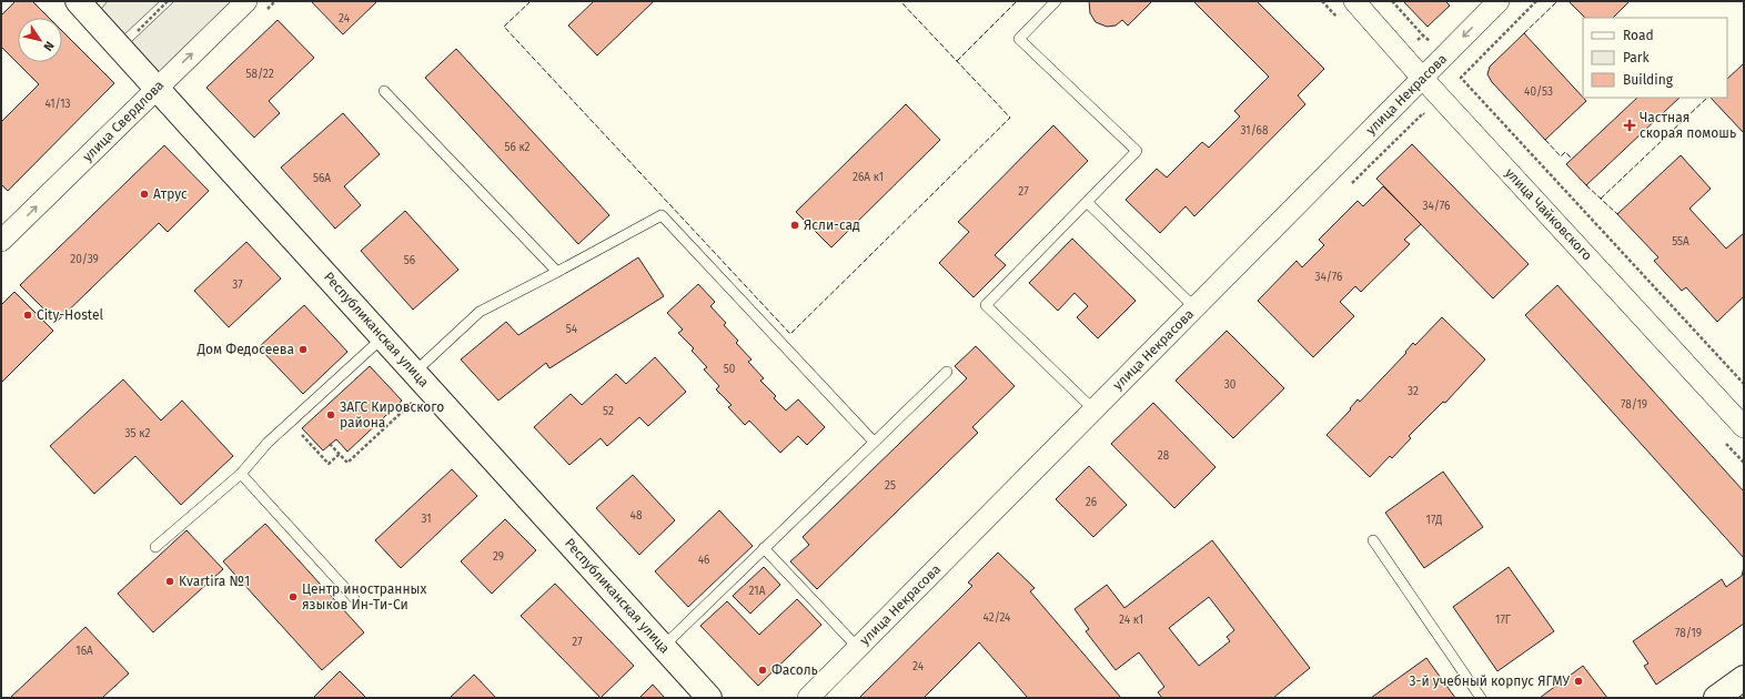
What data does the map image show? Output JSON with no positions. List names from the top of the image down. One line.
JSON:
{"streets":{"main road":["Республиканская улица"],"street":["улица Некрасова","улица Свердлова","улица Чайковского"]},"crossings":[["улица Некрасова","улица Чайковского"],["улица Свердлова","Республиканская улица"]],"one_way":["улица Свердлова"],"places":{"health":["Частная скорая помошь"],"other":["Атрус","Ясли-сад","City-Hostel","Дом Федосеева","ЗАГС Кировского района","Kvartira №1","Центр иностранных языков Ин-Ти-Си","Фасоль","3-й учебный корпус ЯГМУ"]},"house_numbers":["24","58/22","40/53","41/13","31/68","56 к2","26А к1","56А","27","34/76","55А","20/39","56","34/76","37","54","50","30","32","78/19","52","35 к2","28","25","26","48","31","17Д","29","46","21А","42/24","24 к1","17Г","78/19","27","16А","24"],"legend":["Road","Park","Building"],"north":"bottom right"}
